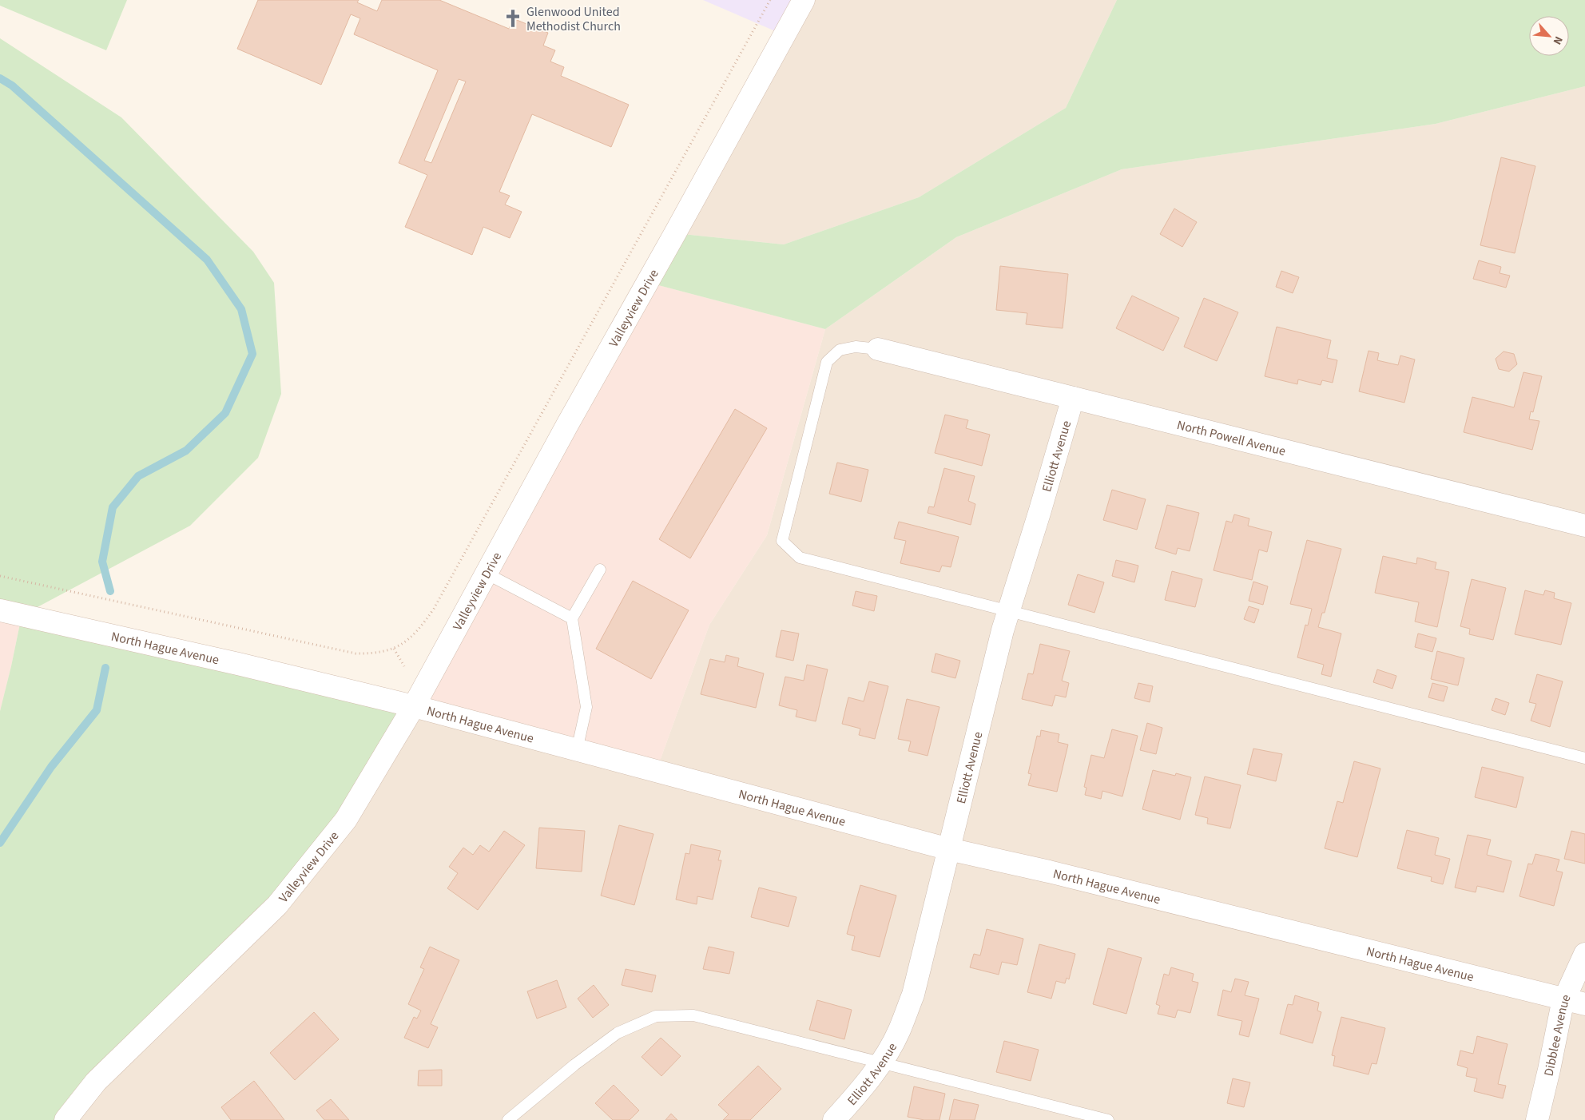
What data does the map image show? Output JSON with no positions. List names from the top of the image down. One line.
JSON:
{"streets":{"street":["Valleyview Drive","North Powell Avenue","Elliott Avenue","North Hague Avenue","Dibblee Avenue"]},"crossings":[["Valleyview Drive","North Hague Avenue"],["North Powell Avenue","Elliott Avenue"],["Elliott Avenue","North Hague Avenue"],["North Hague Avenue","Dibblee Avenue"]],"places":{"church":["Glenwood United Methodist Church"]},"north":"bottom right"}
